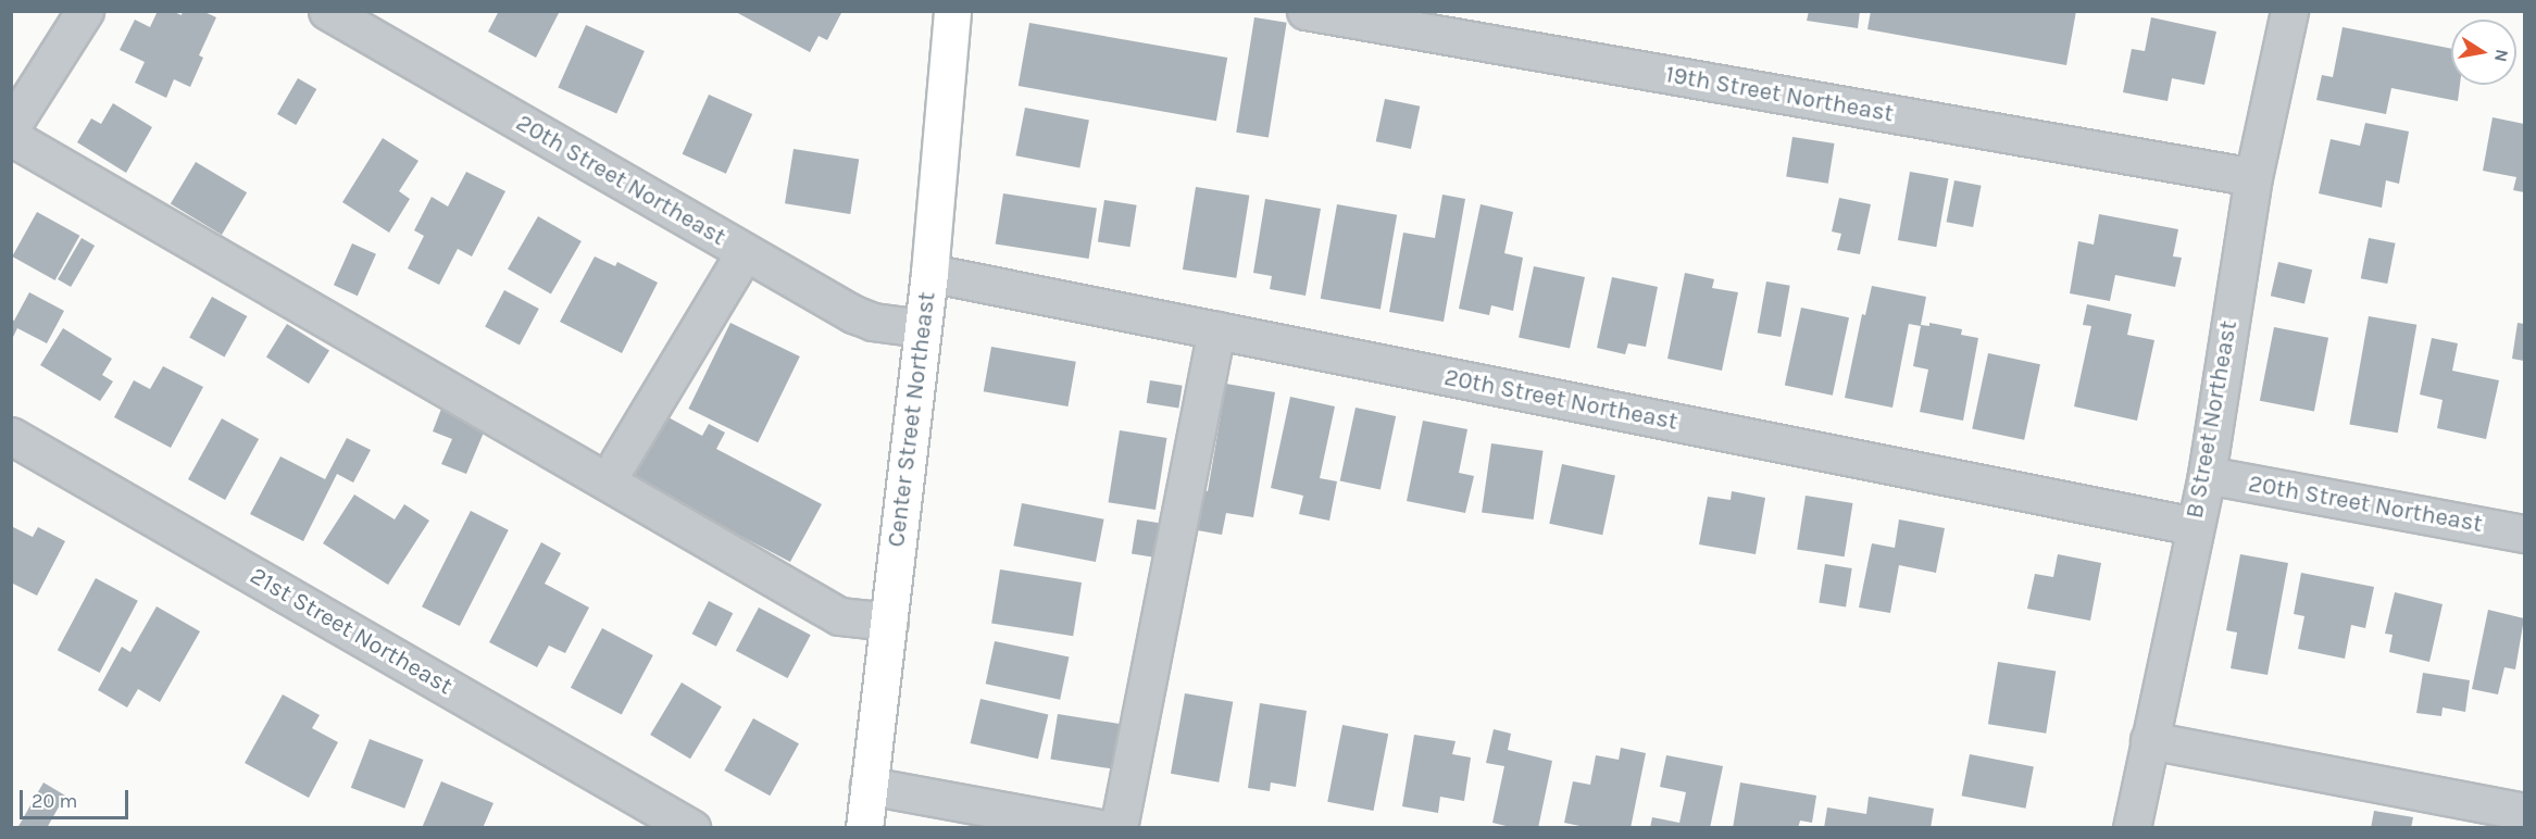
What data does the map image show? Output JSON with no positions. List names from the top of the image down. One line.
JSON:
{"streets":{"main road":["Center Street Northeast"],"street":["19th Street Northeast","20th Street Northeast","B Street Northeast","21st Street Northeast"]},"crossings":[["19th Street Northeast","B Street Northeast"],["20th Street Northeast","Center Street Northeast"],["20th Street Northeast","B Street Northeast"]],"scale_bar":"20 m","north":"right"}
